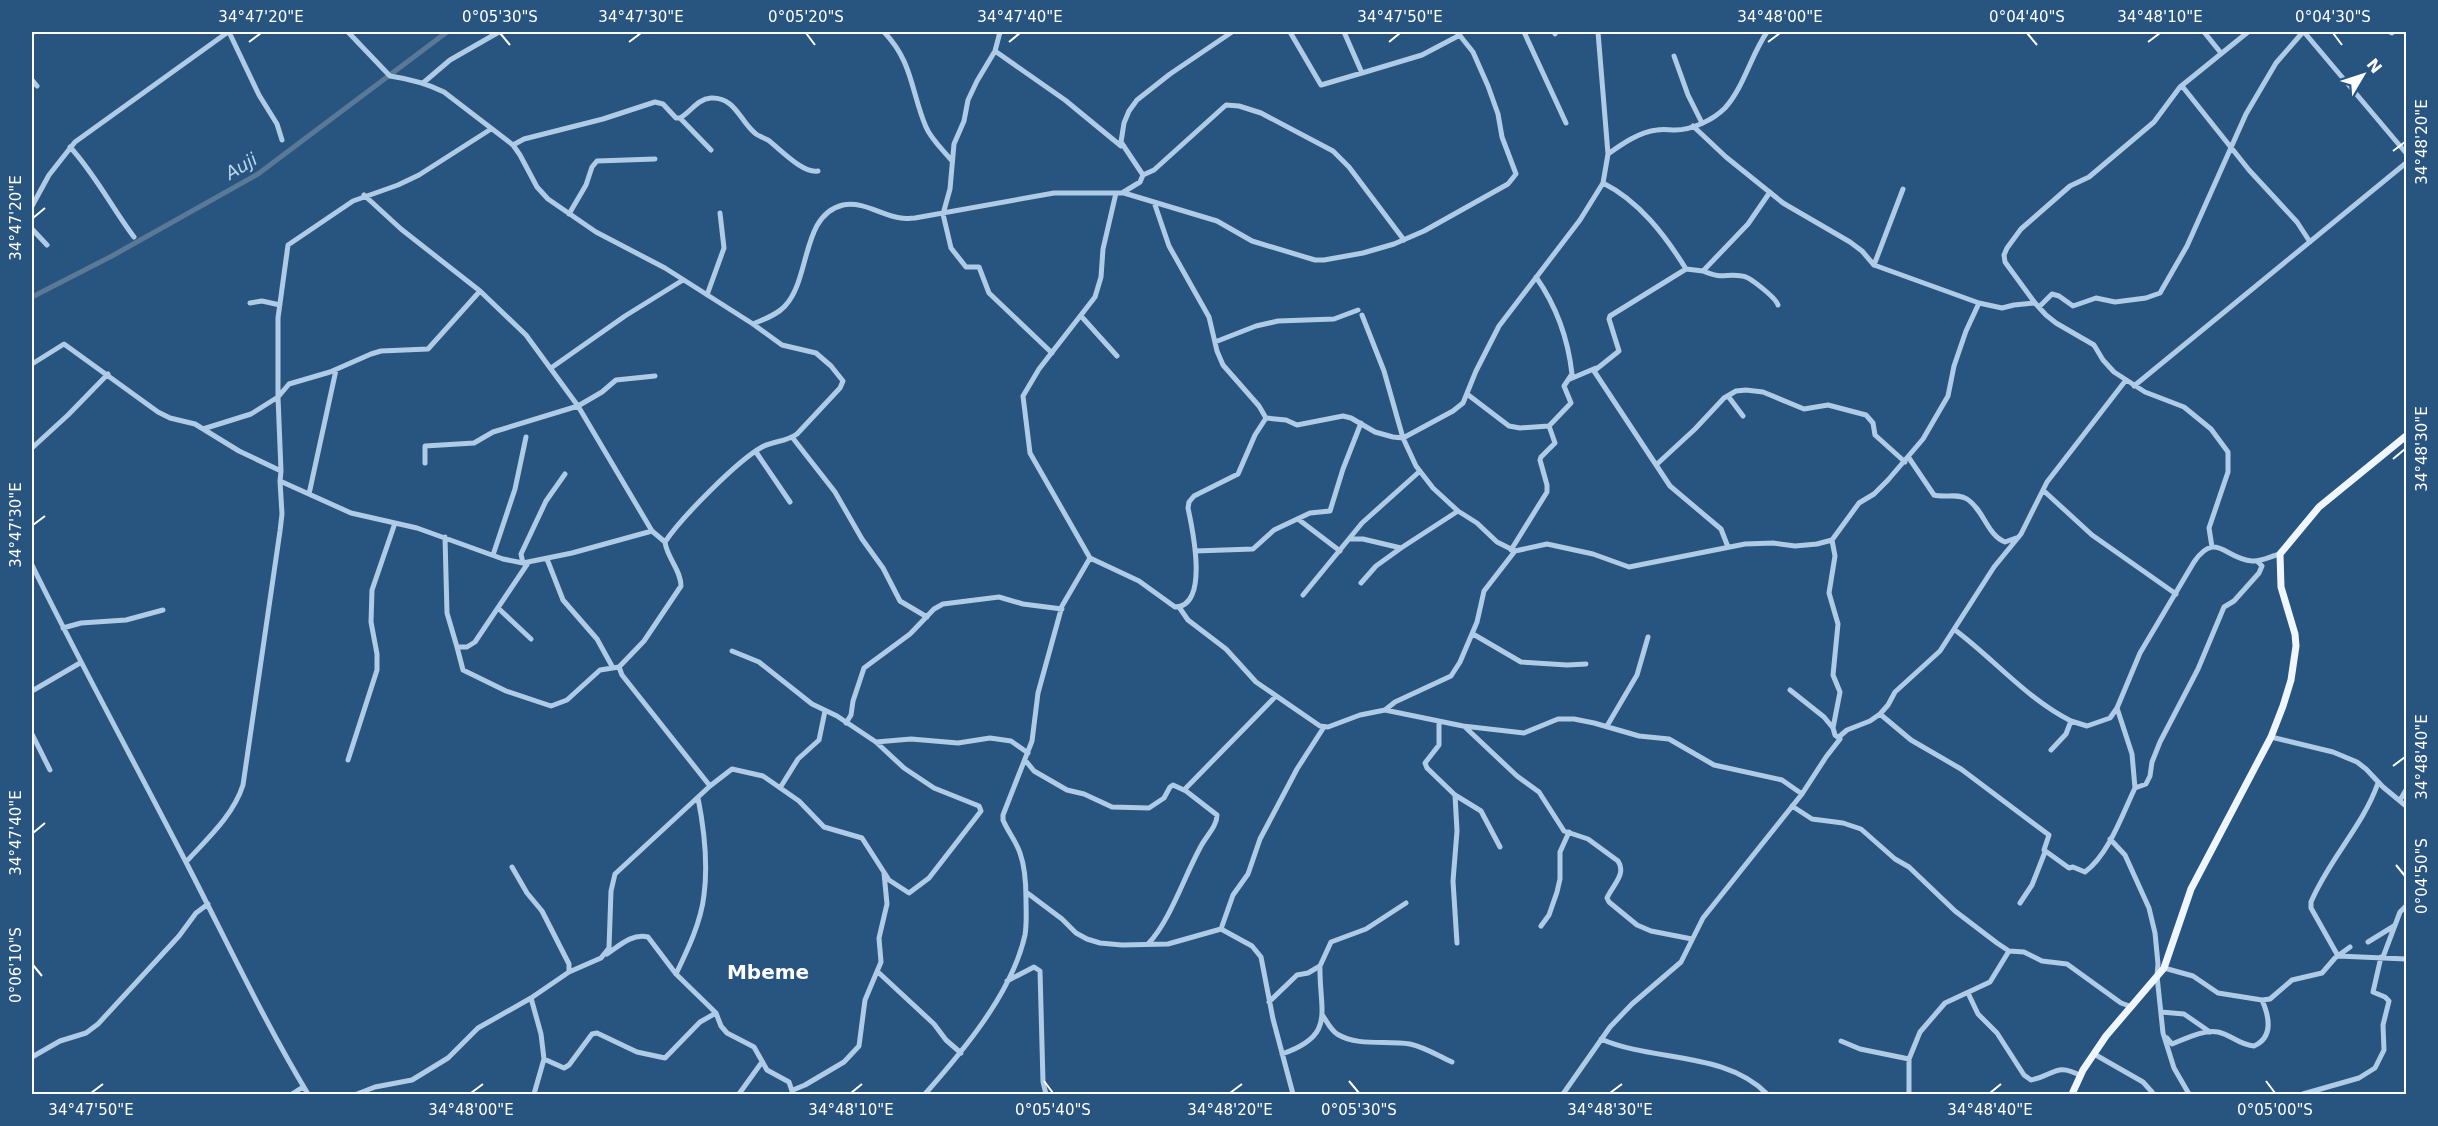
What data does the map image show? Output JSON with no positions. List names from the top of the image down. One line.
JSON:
{"districts":["Mbeme"],"water":["Auji"],"north":"top right","coordinates":["34°47'20\"E","0°05'30\"S","34°47'30\"E","0°05'20\"S","34°47'40\"E","34°47'50\"E","34°48'00\"E","0°04'40\"S","34°48'10\"E","0°04'30\"S","34°48'20\"E","34°48'30\"E","34°48'40\"E","0°04'50\"S","0°06'10\"S","0°05'40\"S","0°05'00\"S"]}
